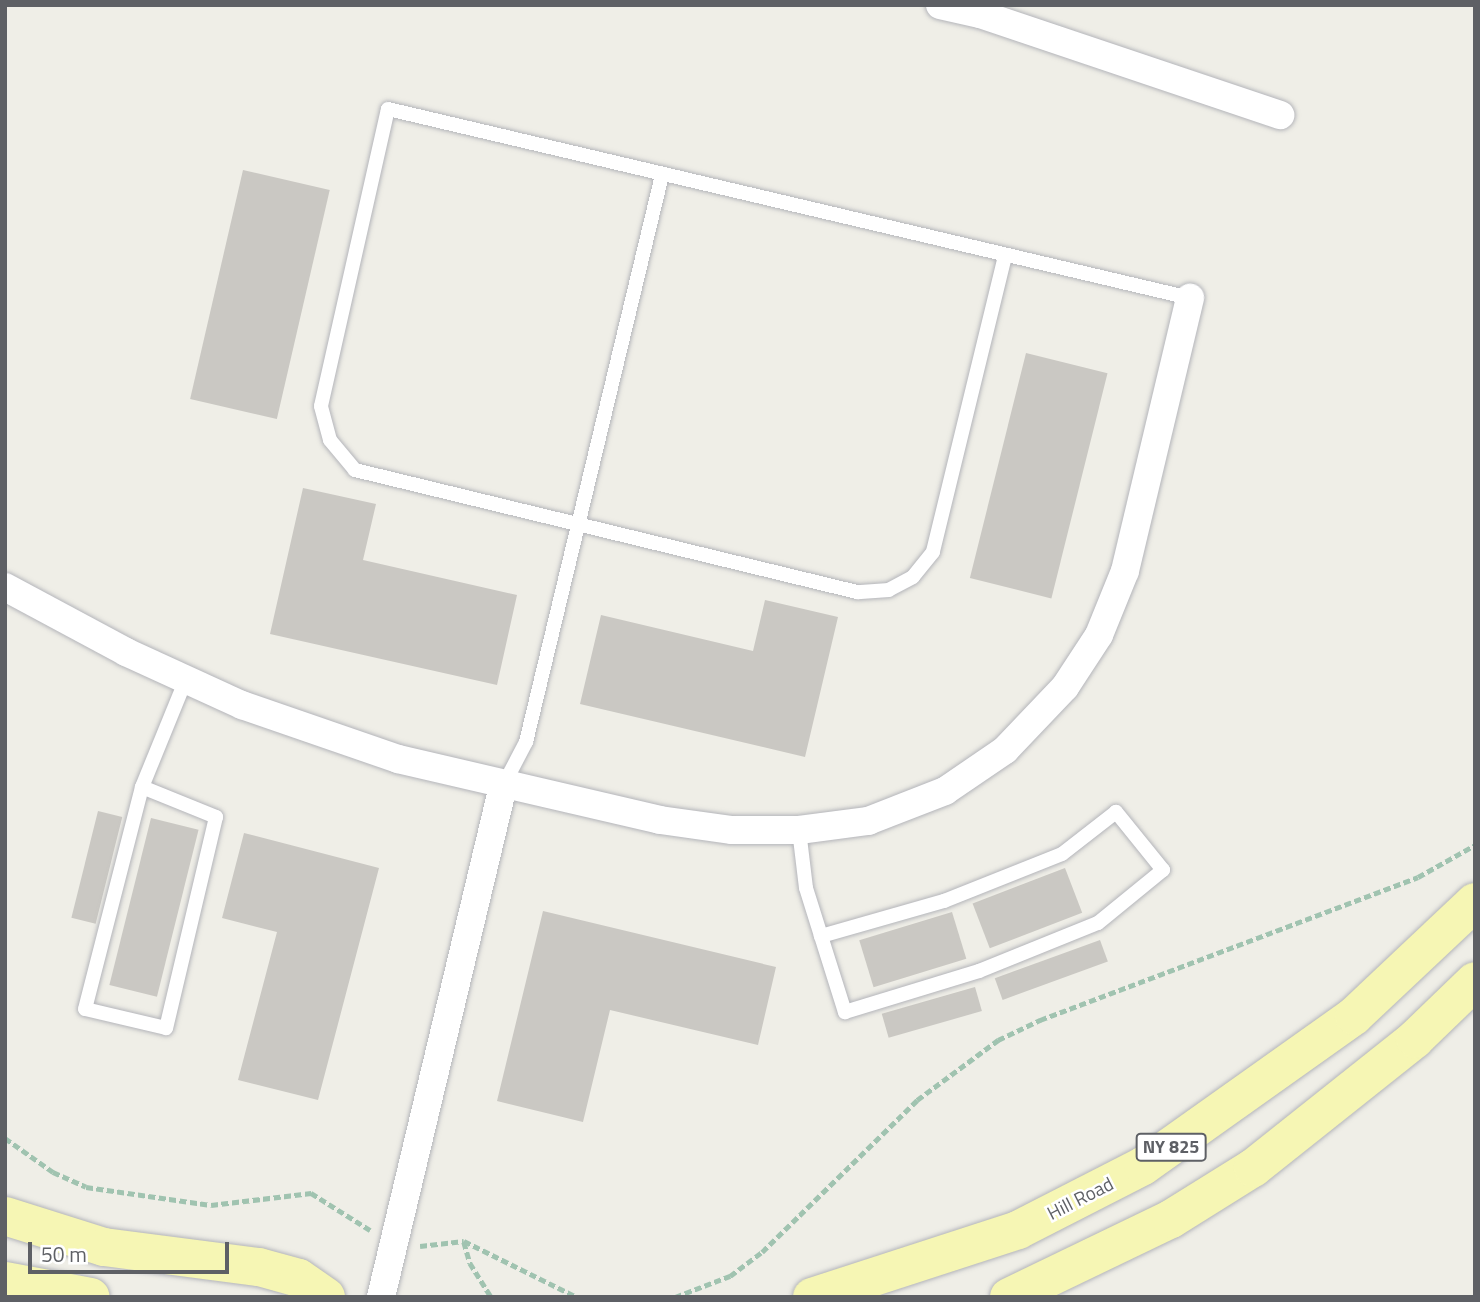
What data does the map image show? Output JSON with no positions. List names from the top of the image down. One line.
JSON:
{"streets":{"main road":["NY 825","Hill Road"]},"scale_bar":"50 m"}
